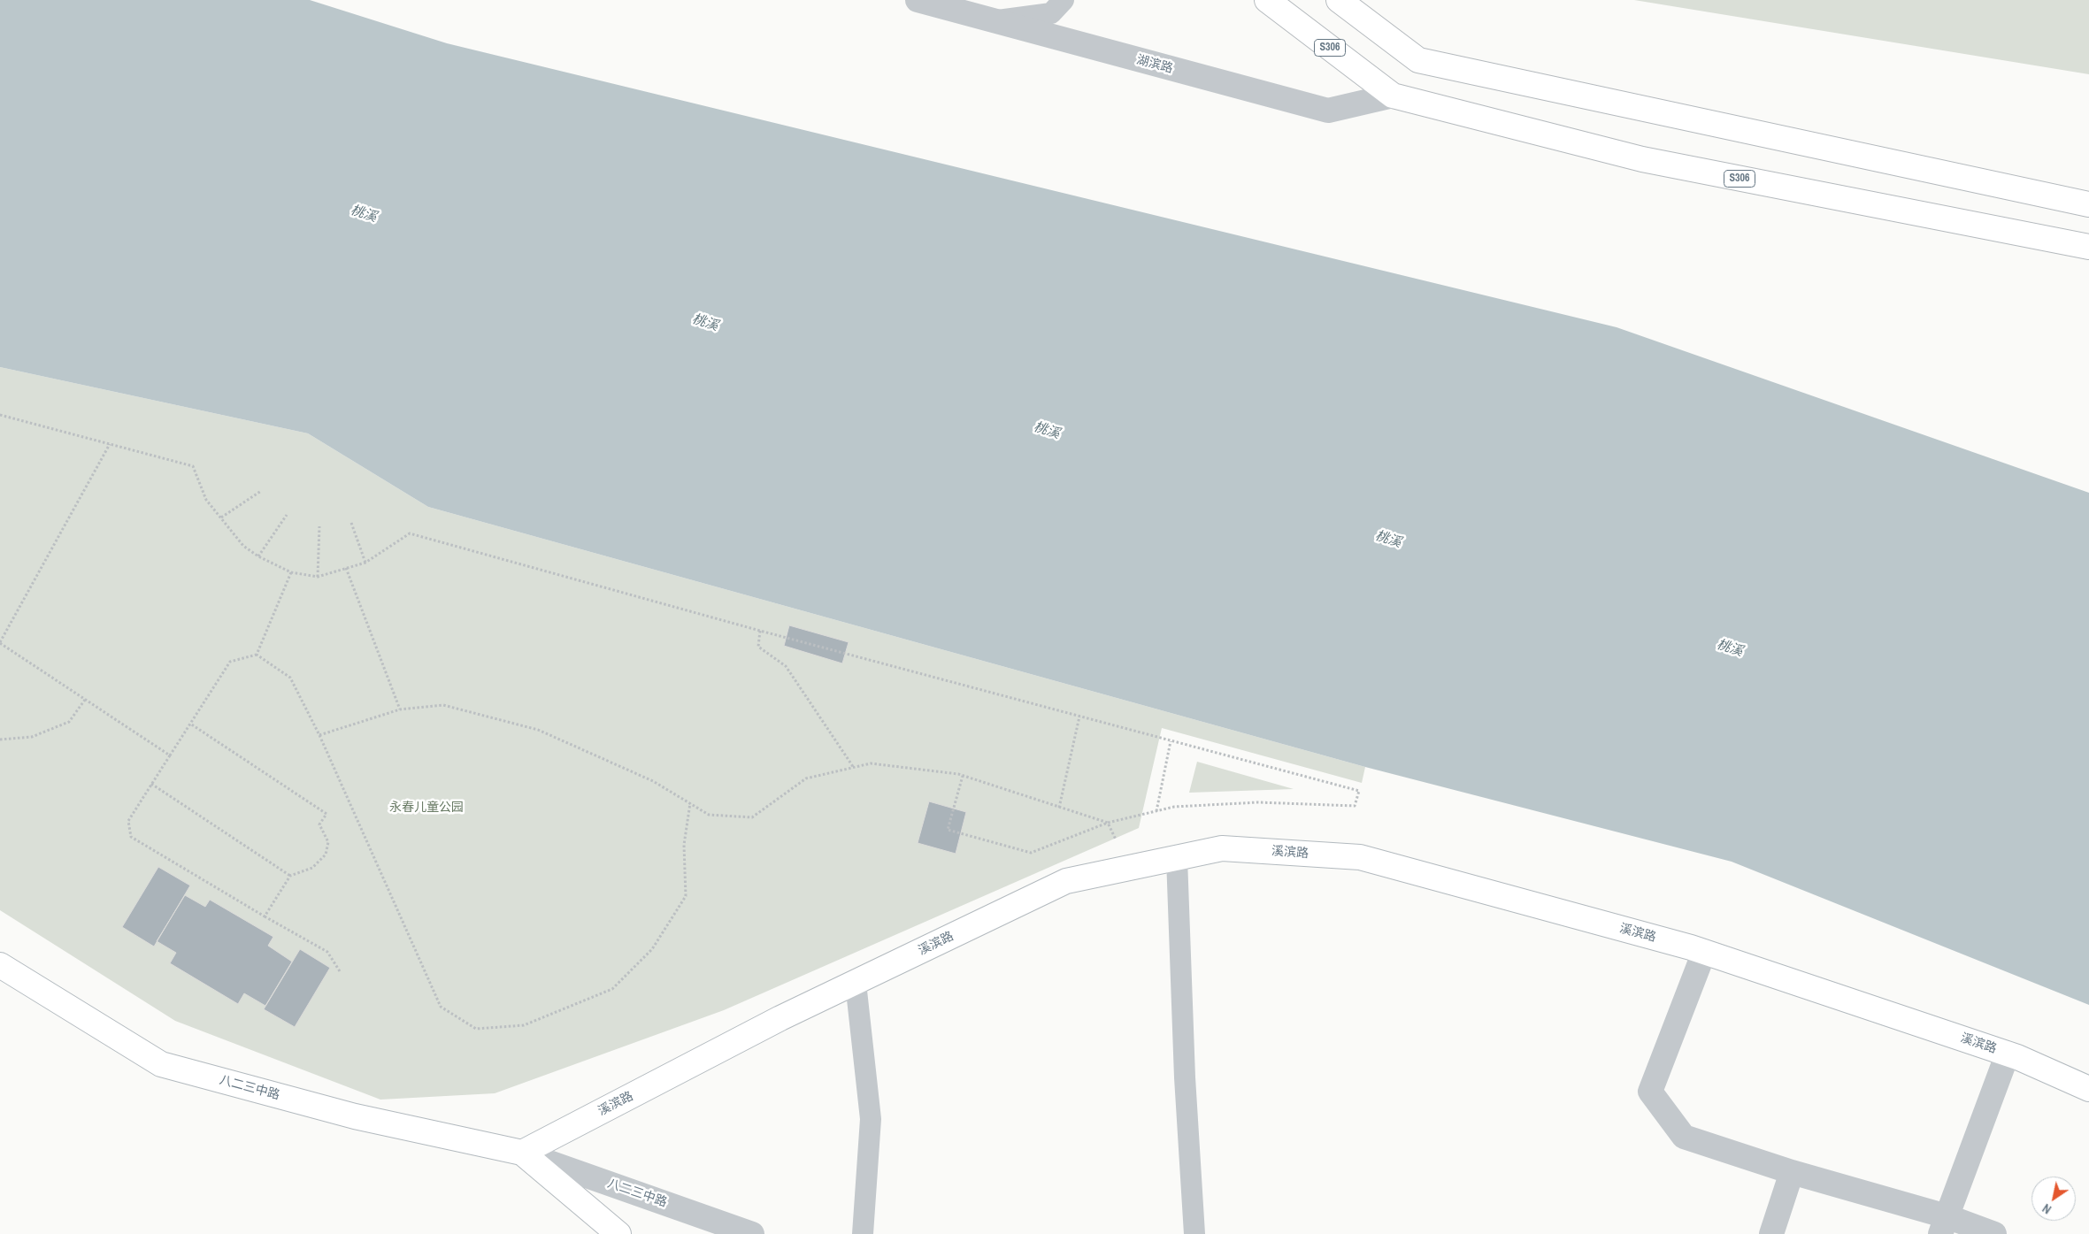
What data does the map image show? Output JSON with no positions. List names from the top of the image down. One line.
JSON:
{"streets":{"main road":["S306","溪滨路","八二三中路"],"street":["湖滨路"]},"crossings":[["S306","湖滨路"],["溪滨路","八二三中路"]],"water":["桃溪"],"parks":["永春儿童公园"],"north":"bottom left"}
